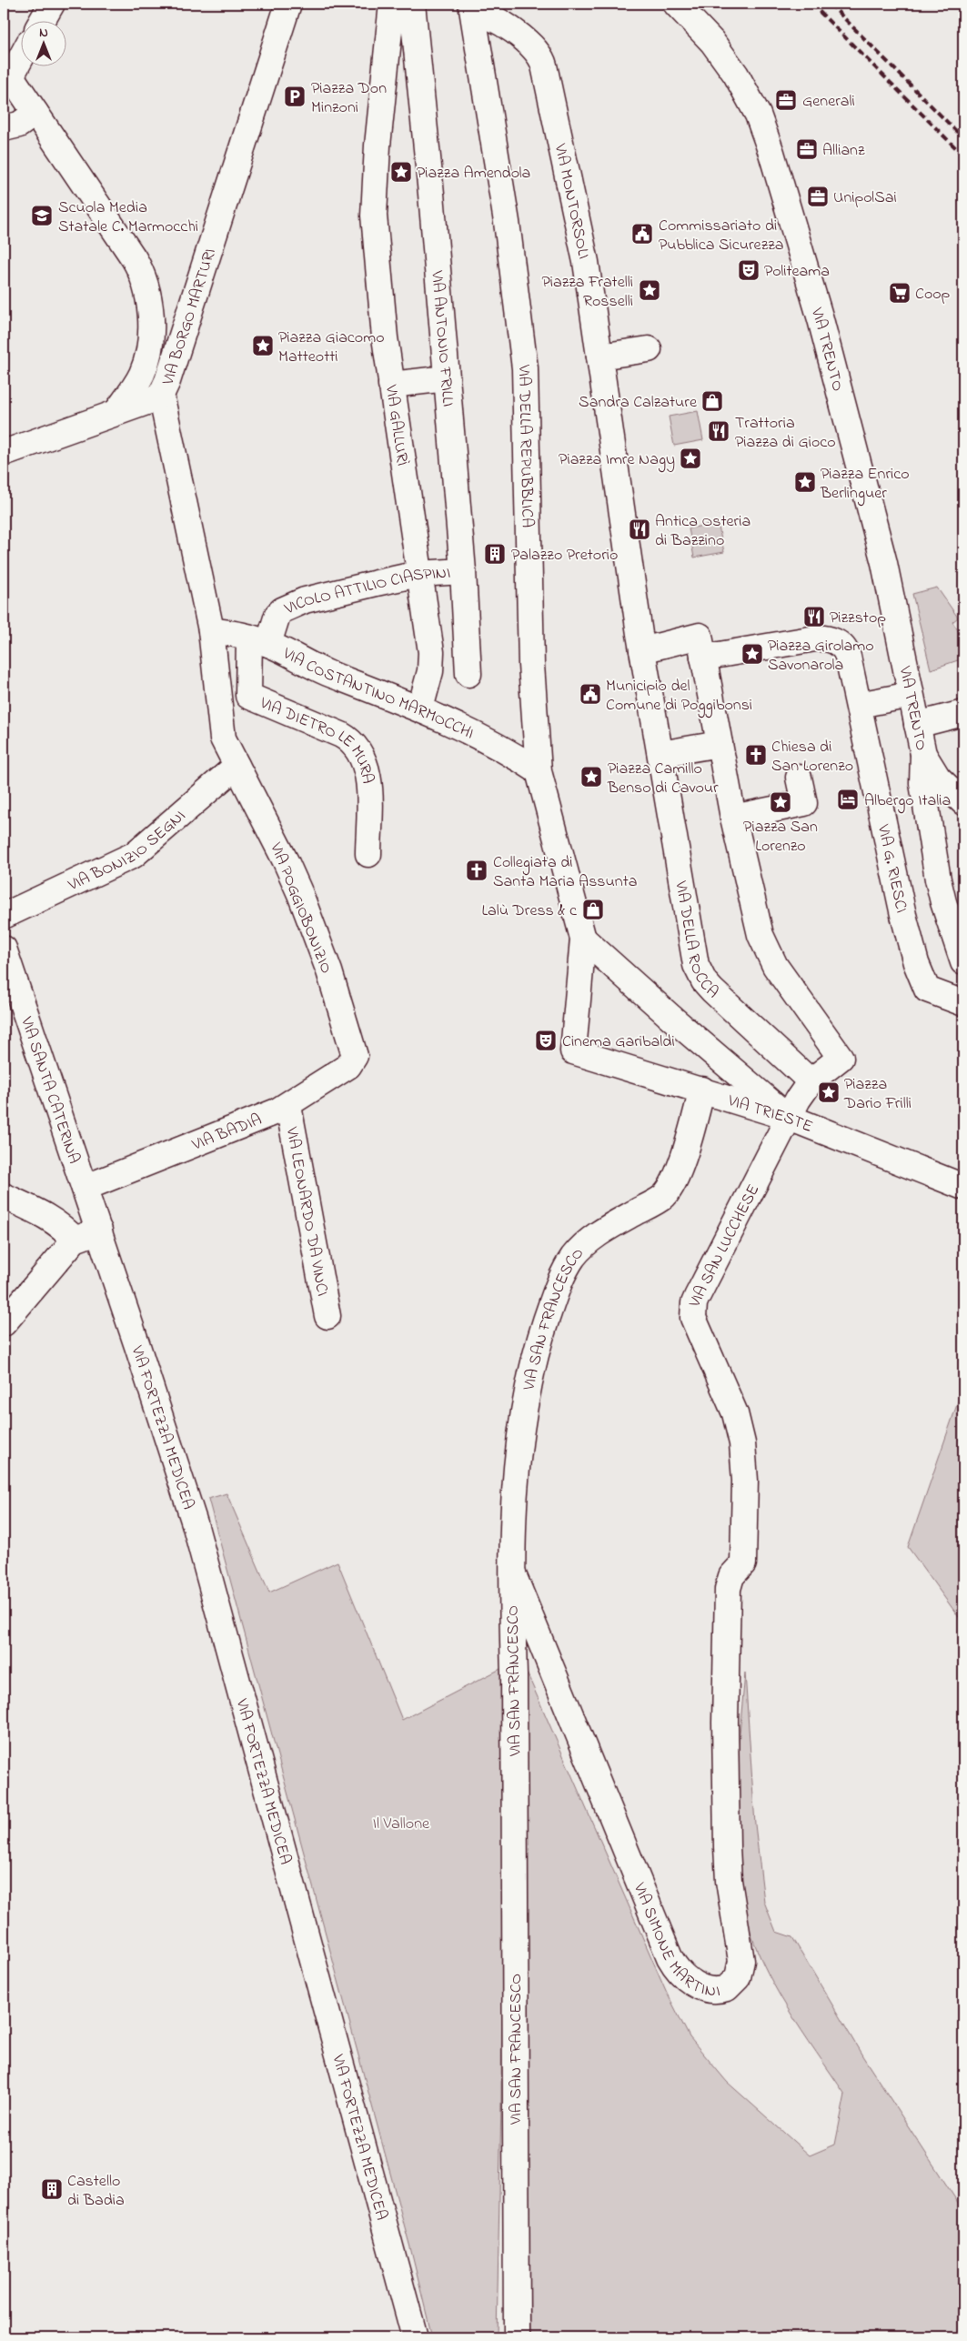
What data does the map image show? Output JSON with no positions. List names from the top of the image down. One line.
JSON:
{"streets":{"street":["VIA MONTORSOLI","VIA BORGO MARTURI","VIA ANTONIO FRILLI","VIA TRENTO","VIA GALLURÌ","VIA DELLA REPUBBLICA","VICOLO ATTILIO CIASPINI","VIA COSTANTINO MARMOCCHI","VIA DIETRO LE MURA","VIA BONIZIO SEGNI","VIA G. RIESCI","VIA POGGIOBONIZIO","VIA DELLA ROCCA","VIA SANTA CATERINA","VIA TRIESTE","VIA BADIA","VIA LEONARDO DA VINCI","VIA SAN LUCCHESE","VIA SAN FRANCESCO","VIA FORTEZZA MEDICEA","VIA SIMONE MARTINI"]},"crossings":[["VIA MONTORSOLI","VIA DELLA REPUBBLICA"],["VIA MONTORSOLI","VIA G. RIESCI"],["VIA MONTORSOLI","VIA DELLA ROCCA"],["VIA BORGO MARTURI","VIA COSTANTINO MARMOCCHI"],["VIA BORGO MARTURI","VIA BONIZIO SEGNI"],["VIA BORGO MARTURI","VIA POGGIOBONIZIO"],["VIA ANTONIO FRILLI","VICOLO ATTILIO CIASPINI"],["VIA GALLURÌ","VICOLO ATTILIO CIASPINI"],["VIA GALLURÌ","VIA COSTANTINO MARMOCCHI"],["VIA DELLA REPUBBLICA","VIA COSTANTINO MARMOCCHI"],["VIA DELLA REPUBBLICA","VIA TRIESTE"],["VICOLO ATTILIO CIASPINI","VIA COSTANTINO MARMOCCHI"],["VICOLO ATTILIO CIASPINI","VIA DIETRO LE MURA"],["VIA COSTANTINO MARMOCCHI","VIA DIETRO LE MURA"],["VIA BONIZIO SEGNI","VIA POGGIOBONIZIO"],["VIA POGGIOBONIZIO","VIA BADIA"],["VIA SANTA CATERINA","VIA BADIA"],["VIA SANTA CATERINA","VIA FORTEZZA MEDICEA"],["VIA TRIESTE","VIA SAN LUCCHESE"],["VIA TRIESTE","VIA SAN FRANCESCO"],["VIA BADIA","VIA LEONARDO DA VINCI"],["VIA SAN LUCCHESE","VIA SIMONE MARTINI"],["VIA SAN FRANCESCO","VIA SIMONE MARTINI"]],"parks":["Il Vallone"],"places":{"parking":["Piazza Don Minzoni"],"office":["Generali","Allianz","UnipolSai"],"place":["Piazza Amendola","Piazza Fratelli Rosselli","Piazza Giacomo Matteotti","Piazza Imre Nagy","Piazza Enrico Berlinguer","Piazza Girolamo Savonarola","Piazza Camillo Benso di Cavour","Piazza San Lorenzo","Piazza Dario Frilli"],"school or university":["Scuola Media Statale C. Marmocchi"],"public building":["Commissariato di Pubblica Sicurezza","Municipio del Comune di Poggibonsi"],"theatre":["Politeama","Cinema Garibaldi"],"supermarket":["Coop"],"shop":["Sandra Calzature","Lalù Dress & c"],"restaurant":["Trattoria Piazza di Gioco","Antica Osteria di Bazzino","Pizzstop"],"building":["Palazzo Pretorio","Castello di Badia"],"church":["Chiesa di San Lorenzo","Collegiata di Santa Maria Assunta"],"hotel":["Albergo Italia"]},"north":"top"}
